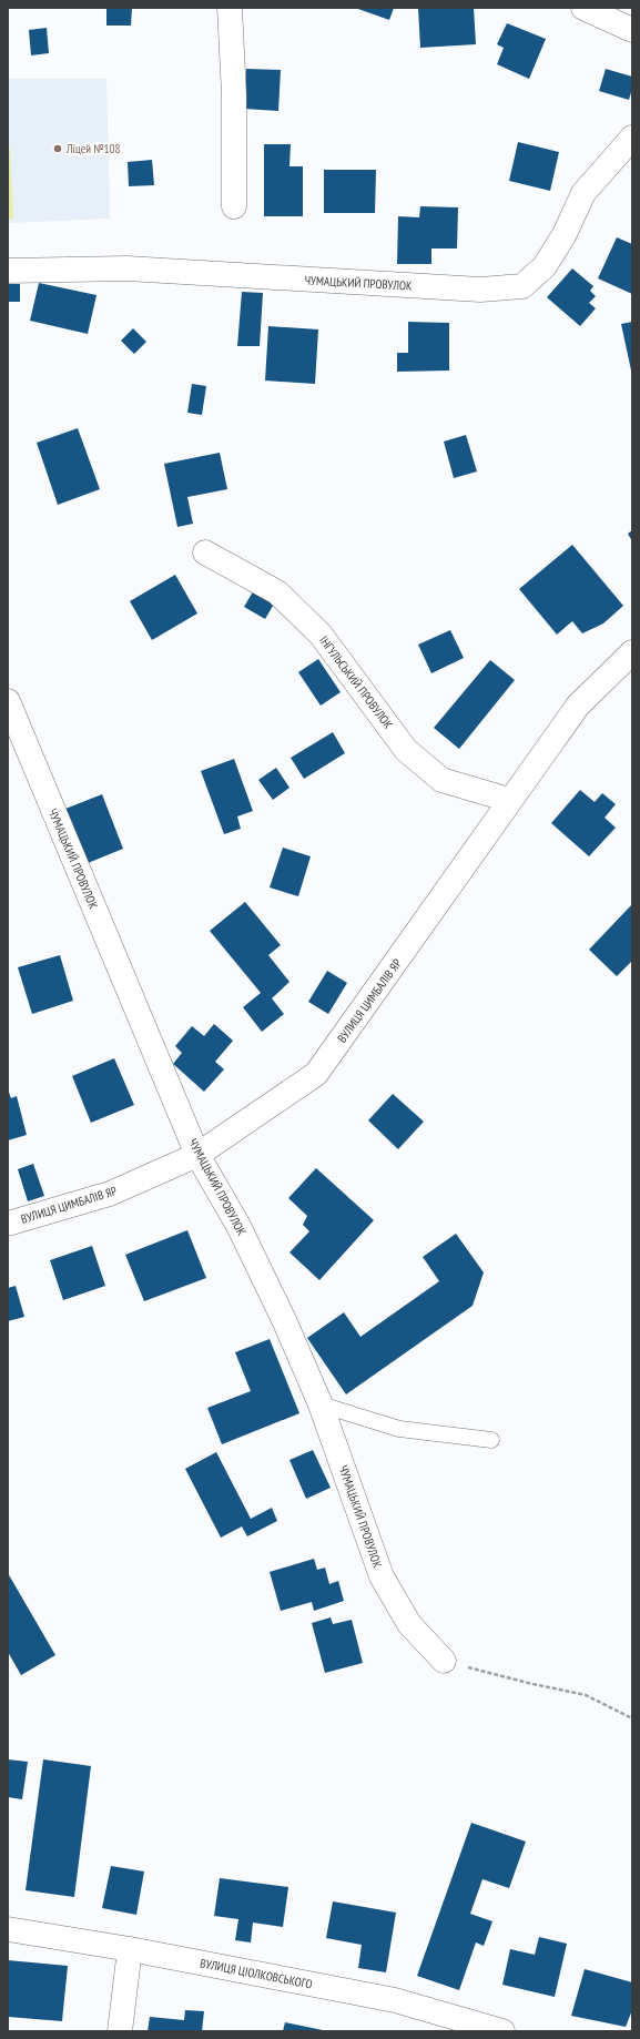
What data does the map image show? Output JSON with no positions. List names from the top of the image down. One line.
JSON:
{"streets":{"street":["ЧУМАЦЬКИЙ ПРОВУЛОК","ІНГУЛЬСЬКИЙ ПРОВУЛОК","ВУЛИЦЯ ЦИМБАЛІВ ЯР","ВУЛИЦЯ ЦІОЛКОВСЬКОГО"]},"crossings":[["ЧУМАЦЬКИЙ ПРОВУЛОК","ВУЛИЦЯ ЦИМБАЛІВ ЯР"],["ІНГУЛЬСЬКИЙ ПРОВУЛОК","ВУЛИЦЯ ЦИМБАЛІВ ЯР"]],"places":["Ліцей №108"]}
